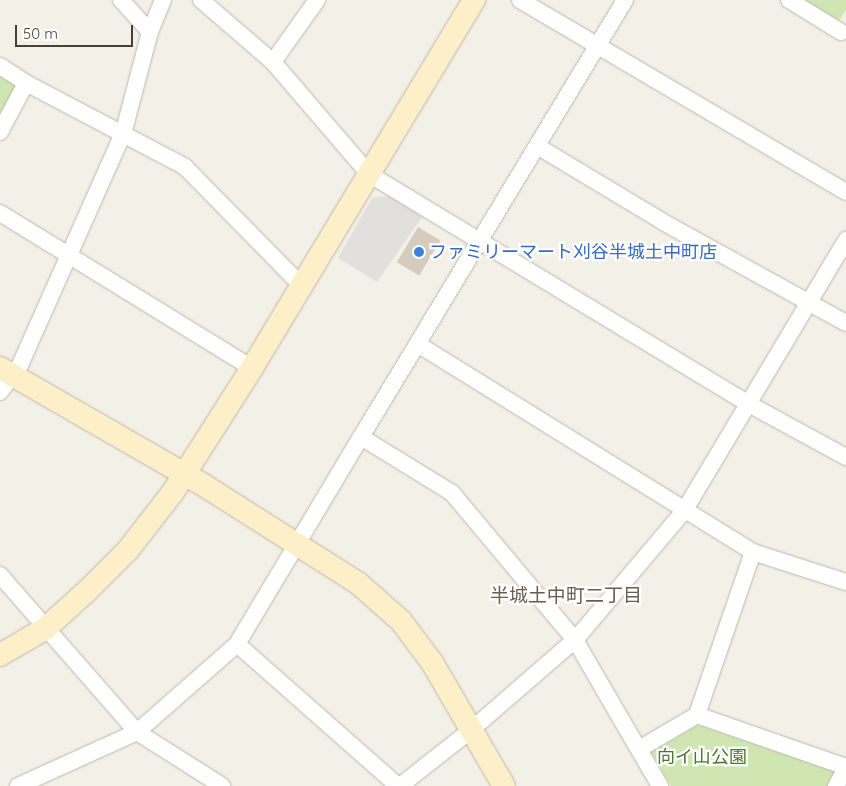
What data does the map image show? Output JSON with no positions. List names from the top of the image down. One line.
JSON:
{"districts":["半城土中町二丁目"],"parks":["向イ山公園"],"places":["ファミリーマート刈谷半城土中町店"],"scale_bar":"50 m"}
